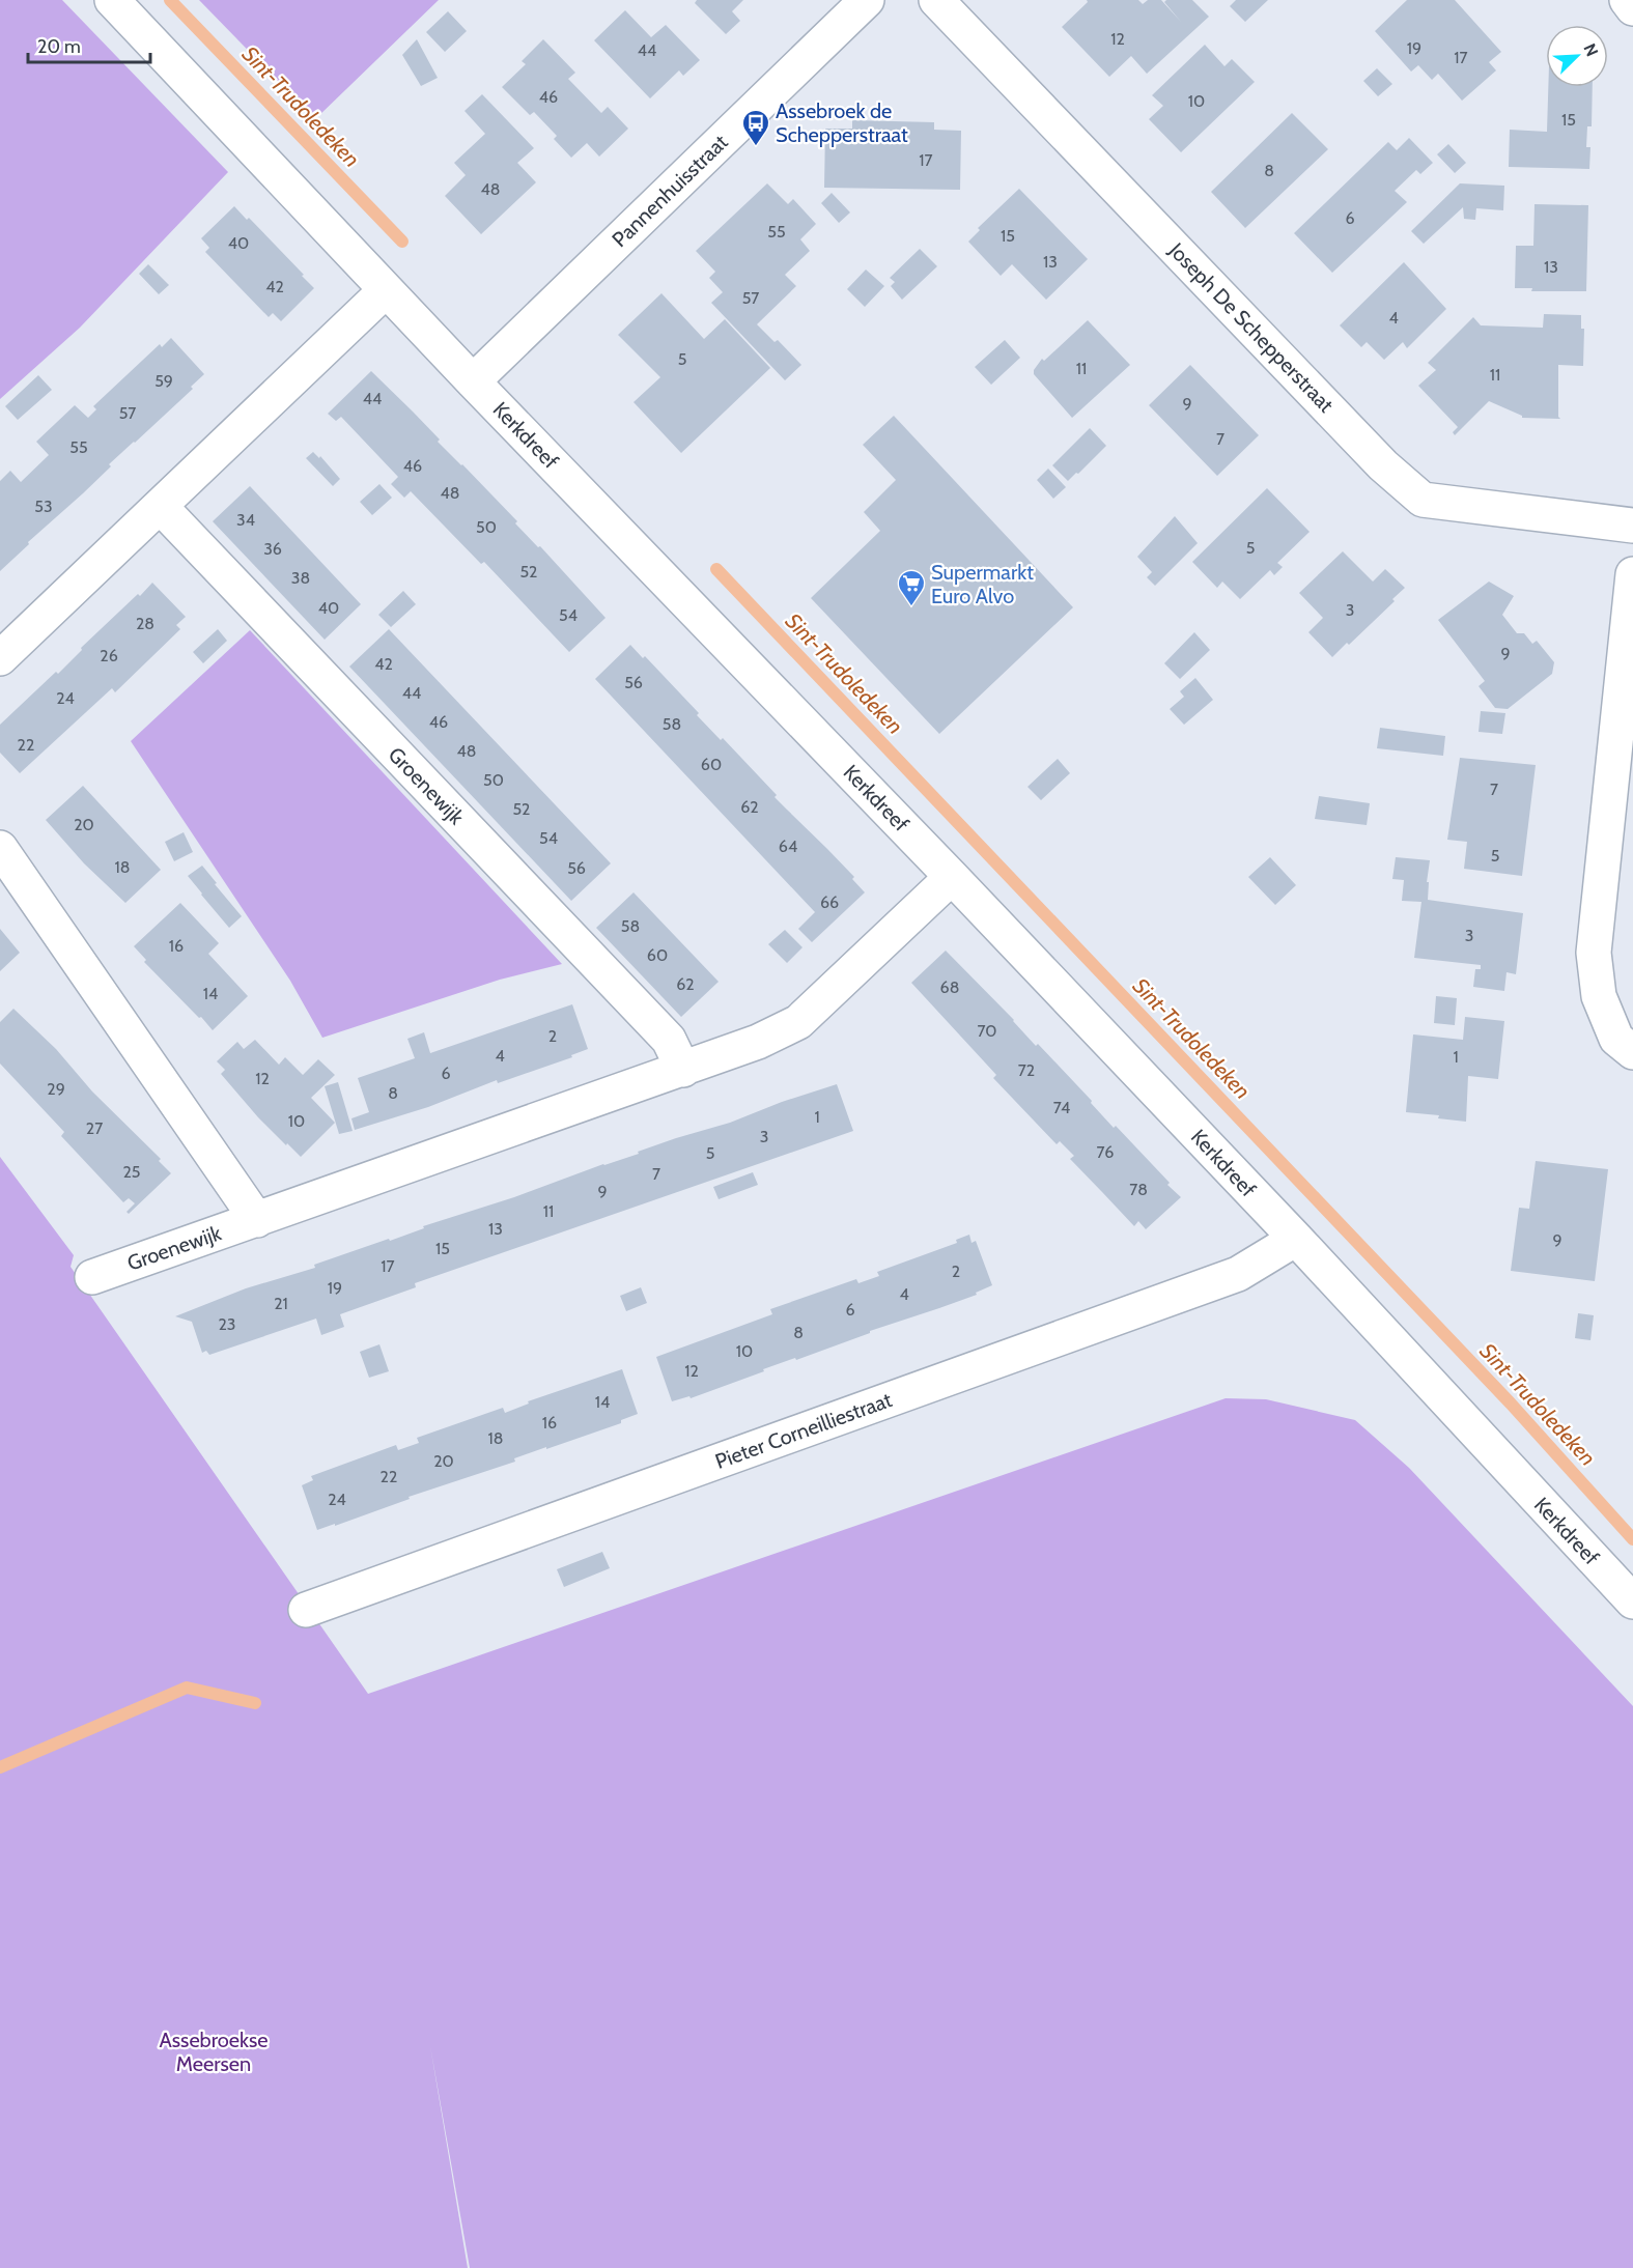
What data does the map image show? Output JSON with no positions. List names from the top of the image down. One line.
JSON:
{"streets":{"street":["Pannenhuisstraat","Joseph De Schepperstraat","Kerkdreef","Groenewijk","Pieter Corneilliestraat"]},"crossings":[["Pannenhuisstraat","Kerkdreef"],["Kerkdreef","Groenewijk"],["Kerkdreef","Pieter Corneilliestraat"]],"water":["Sint-Trudoledeken"],"parks":["Assebroekse Meersen"],"places":{"bus stop":["Assebroek de Schepperstraat"],"supermarket":["Supermarkt Euro Alvo"]},"house_numbers":["12","19","44","17","46","10","15","17","8","48","6","55","15","40","13","13","42","57","4","5","11","11","59","44","9","57","7","55","46","48","53","34","50","5","36","52","38","40","3","54","28","9","26","42","56","44","24","46","58","22","48","60","50","7","62","52","20","54","64","5","18","56","66","58","3","16","60","62","68","14","70","2","4","1","72","6","12","29","8","74","1","10","27","3","76","5","25","7","78","9","11","13","9","15","17","2","19","4","21","6","23","8","10","12","14","16","18","20","22","24"],"scale_bar":"20 m","north":"top right"}
